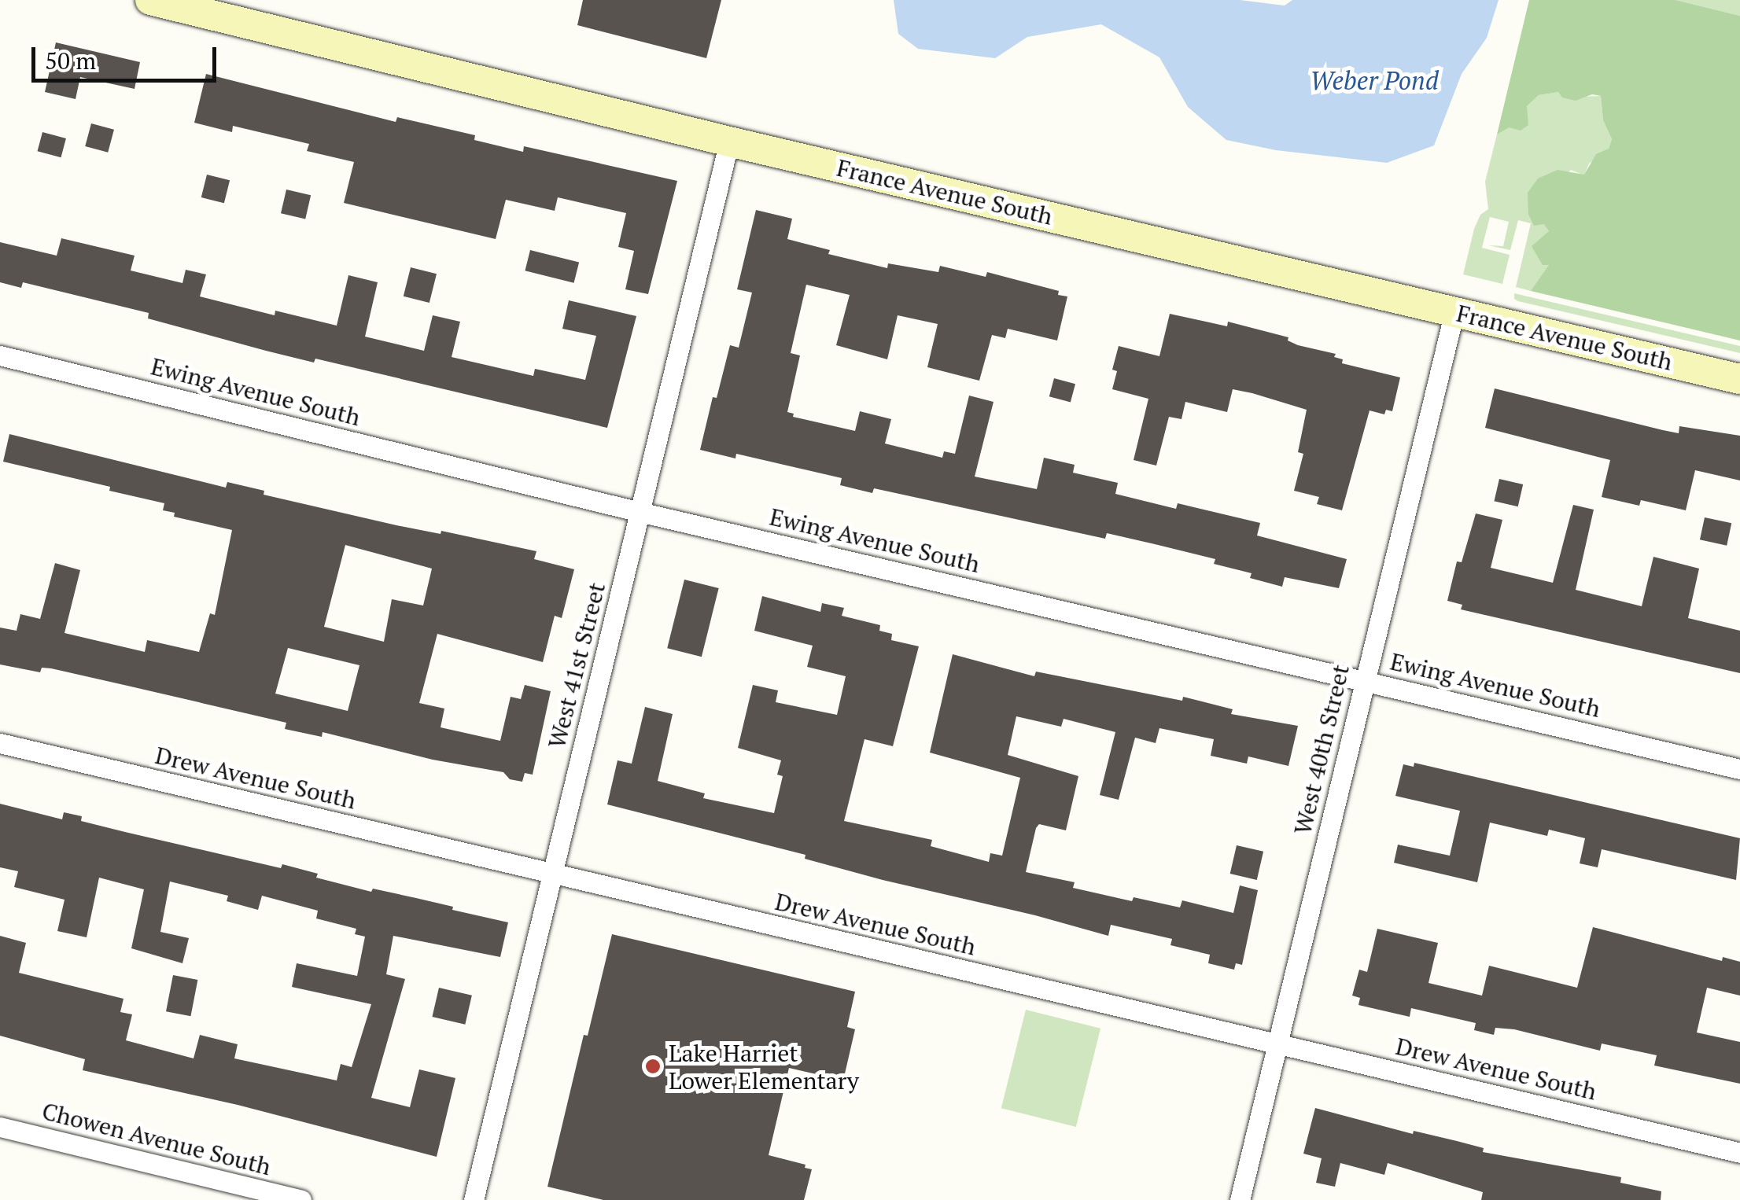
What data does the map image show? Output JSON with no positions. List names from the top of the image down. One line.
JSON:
{"streets":{"main road":["France Avenue South"],"street":["Ewing Avenue South","West 41st Street","West 40th Street","Drew Avenue South","Chowen Avenue South"]},"crossings":[["France Avenue South","West 41st Street"],["France Avenue South","West 40th Street"],["Ewing Avenue South","West 41st Street"],["Ewing Avenue South","West 40th Street"],["West 41st Street","Drew Avenue South"],["West 40th Street","Drew Avenue South"]],"water":["Weber Pond"],"places":["Lake Harriet Lower Elementary"],"scale_bar":"50 m"}
